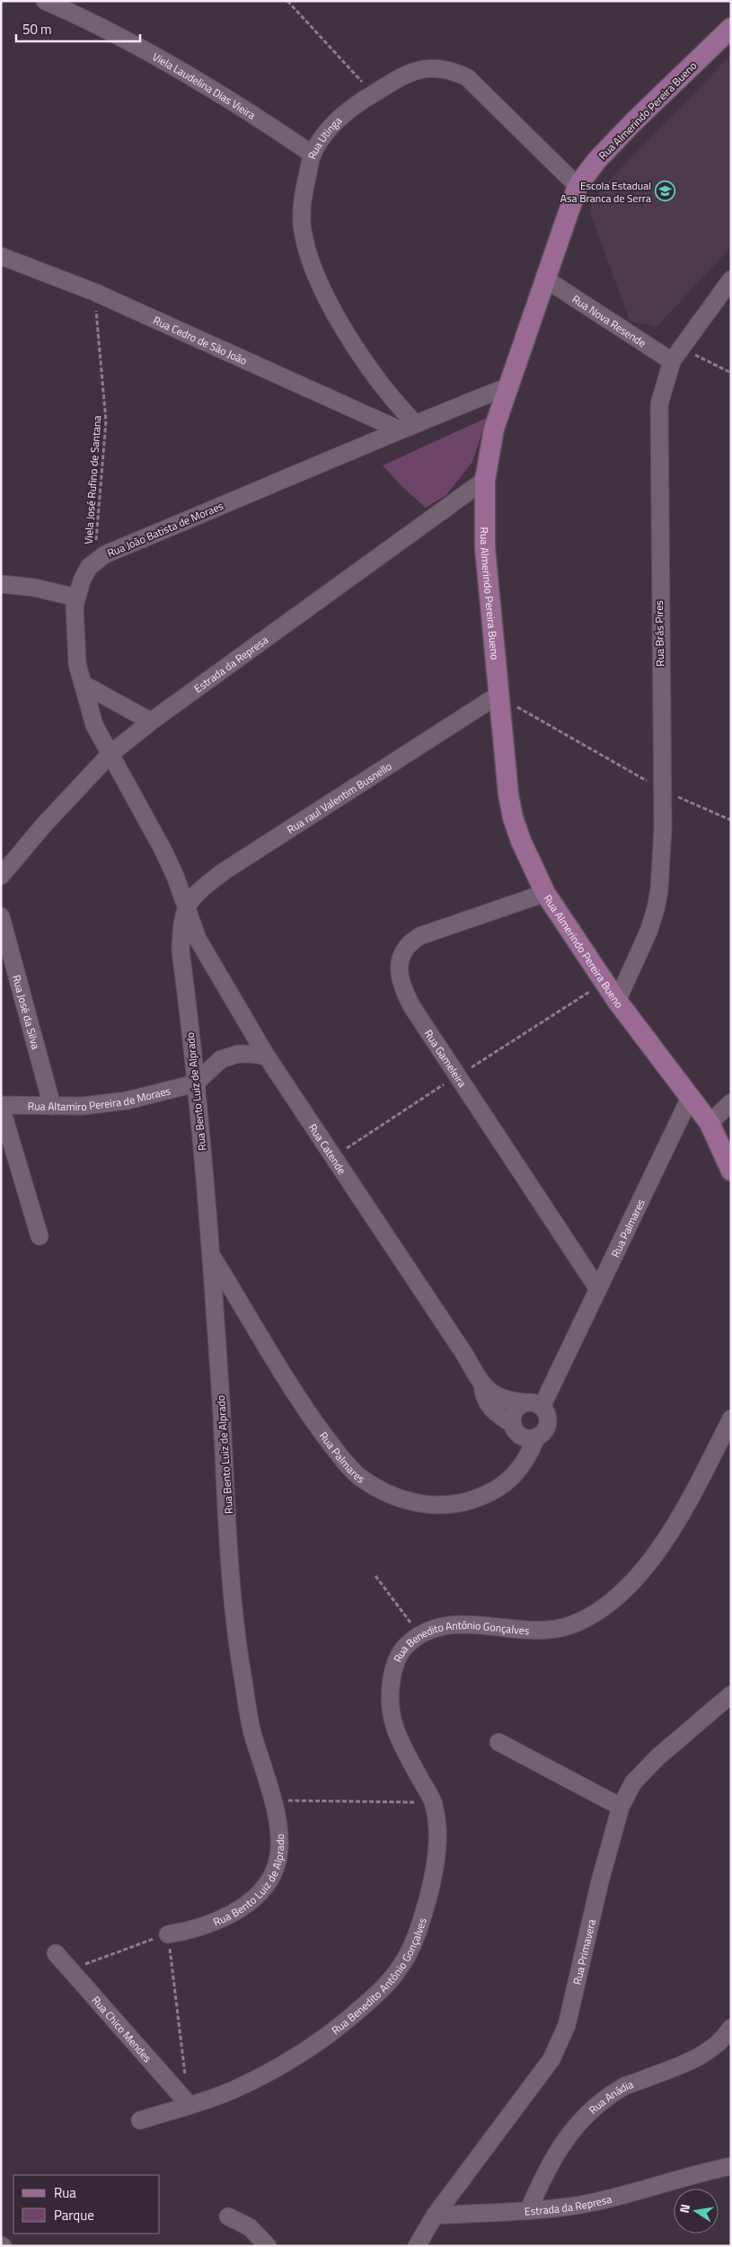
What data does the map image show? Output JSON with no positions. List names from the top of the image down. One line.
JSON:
{"streets":{"main road":["Rua Almerindo Pereira Bueno"],"street":["Viela Laudelina Dias Vieira","Rua Utinga","Rua Nova Resende","Rua Cedro de São João","Rua João Batista de Moraes","Rua Brás Pires","Estrada da Represa","Rua raul Valentim Busnello","Rua José da Silva","Rua Gameleira","Rua Bento Luiz de Alprado","Rua Altamiro Pereira de Moraes","Rua Catende","Rua Palmares","Rua Benedito Antônio Gonçalves","Rua Primavera","Rua Chico Mendes","Rua Anádia"],"path":["Viela José Rufino de Santana"]},"crossings":[["Viela Laudelina Dias Vieira","Rua Utinga"],["Rua Almerindo Pereira Bueno","Rua Utinga"],["Rua Almerindo Pereira Bueno","Rua Nova Resende"],["Rua Almerindo Pereira Bueno","Rua João Batista de Moraes"],["Rua Almerindo Pereira Bueno","Rua Brás Pires"],["Rua Almerindo Pereira Bueno","Estrada da Represa"],["Rua Almerindo Pereira Bueno","Rua raul Valentim Busnello"],["Rua Almerindo Pereira Bueno","Rua Gameleira"],["Rua Almerindo Pereira Bueno","Rua Palmares"],["Rua Utinga","Rua João Batista de Moraes"],["Rua Nova Resende","Rua Brás Pires"],["Rua Cedro de São João","Viela José Rufino de Santana"],["Rua Cedro de São João","Rua João Batista de Moraes"],["Viela José Rufino de Santana","Rua João Batista de Moraes"],["Rua João Batista de Moraes","Estrada da Represa"],["Rua João Batista de Moraes","Rua raul Valentim Busnello"],["Rua João Batista de Moraes","Rua Bento Luiz de Alprado"],["Rua João Batista de Moraes","Rua Catende"],["Estrada da Represa","Rua Primavera"],["Estrada da Represa","Rua Anádia"],["Rua raul Valentim Busnello","Rua Bento Luiz de Alprado"],["Rua raul Valentim Busnello","Rua Catende"],["Rua José da Silva","Rua Altamiro Pereira de Moraes"],["Rua Gameleira","Rua Palmares"],["Rua Bento Luiz de Alprado","Rua Altamiro Pereira de Moraes"],["Rua Bento Luiz de Alprado","Rua Catende"],["Rua Bento Luiz de Alprado","Rua Palmares"],["Rua Catende","Rua Palmares"],["Rua Benedito Antônio Gonçalves","Rua Chico Mendes"]],"places":{"school or university":["Escola Estadual Asa Branca de Serra"]},"legend":["Rua","Parque"],"scale_bar":"50 m","north":"left"}
